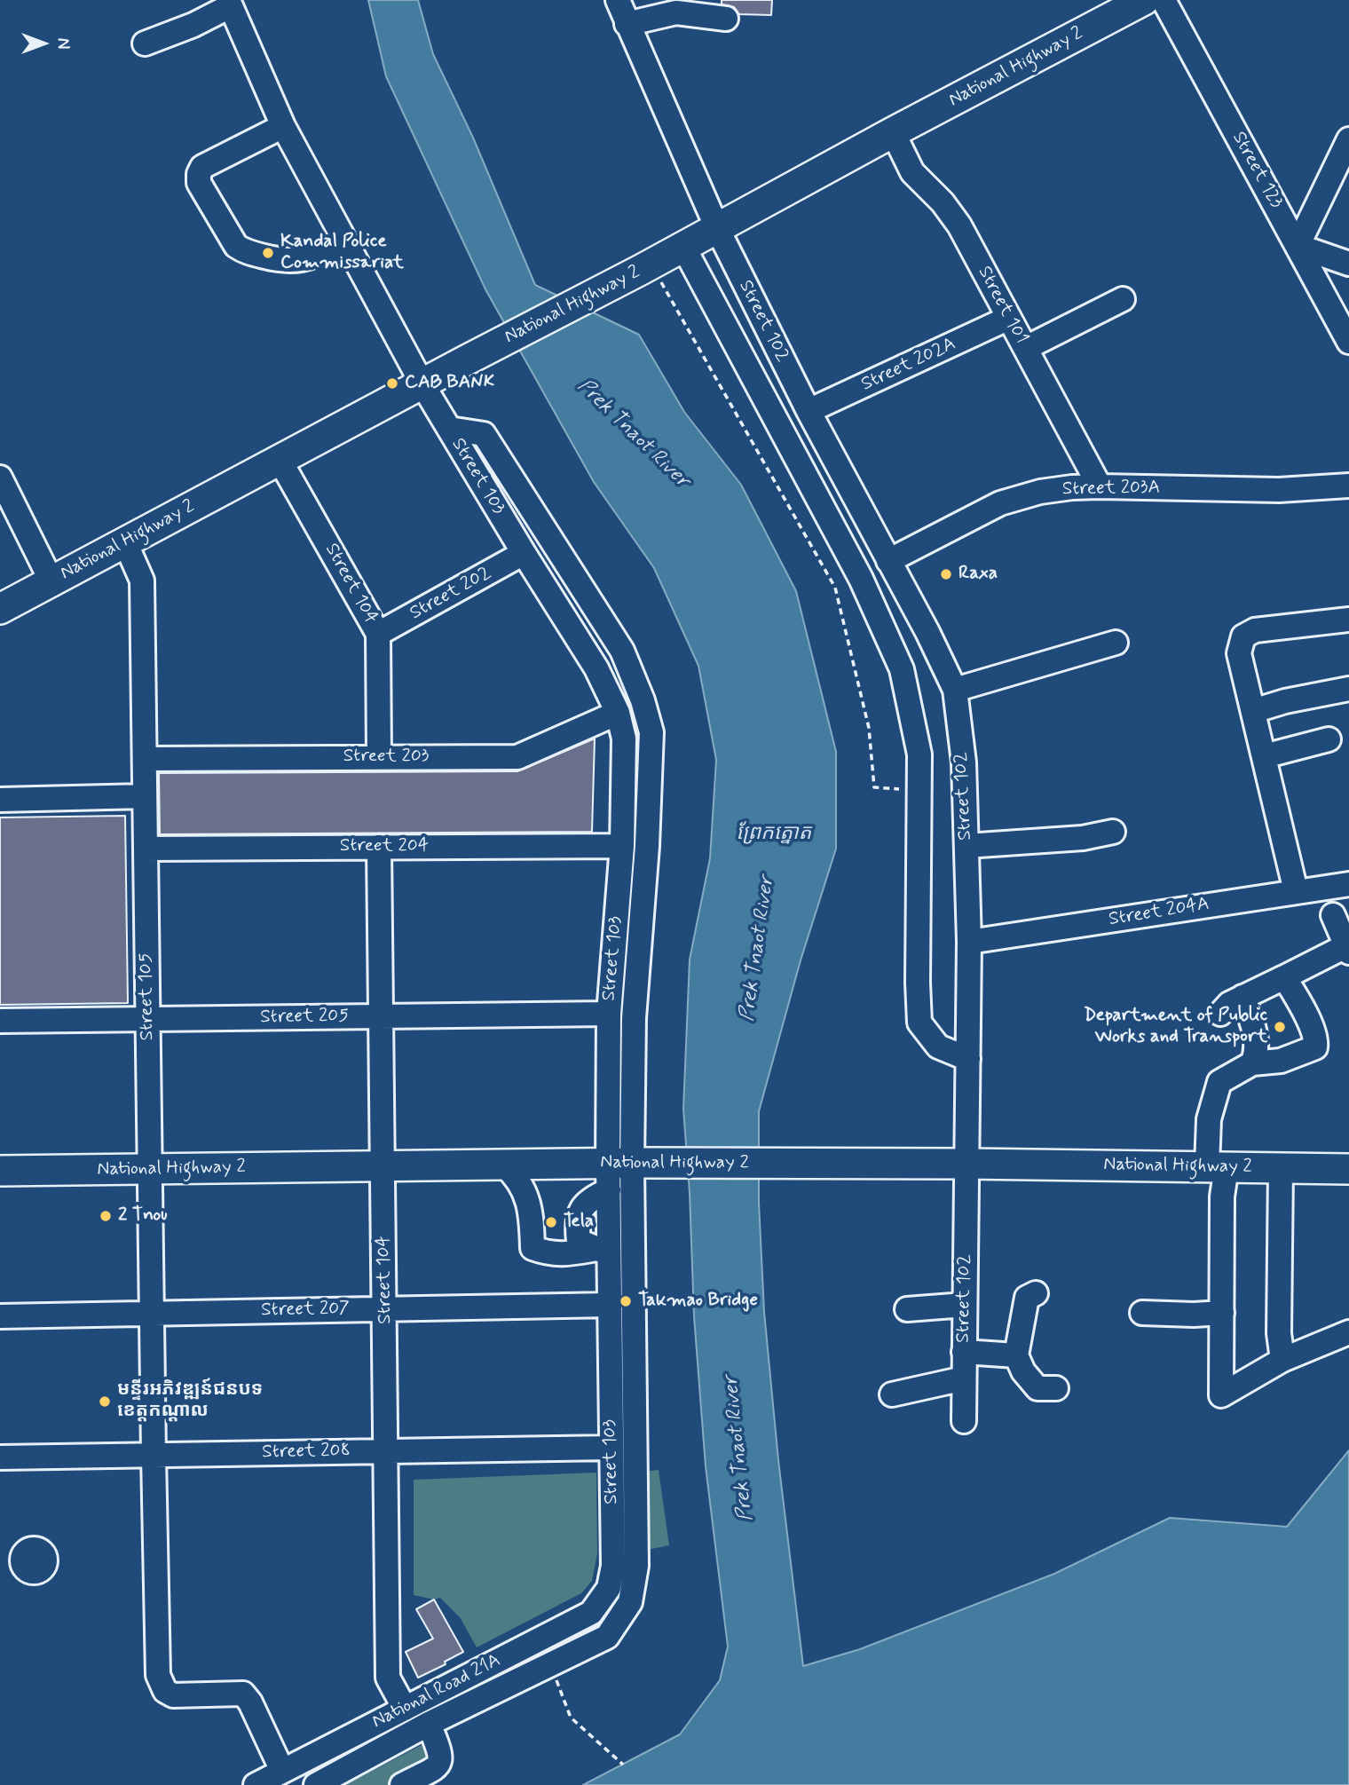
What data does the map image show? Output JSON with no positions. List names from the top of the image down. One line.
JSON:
{"streets":{"main road":["National Highway 2"],"street":["Street 123","Street 101","Street 102","Street 202A","Street 103","Street 203A","Street 104","Street 202","Street 203","Street 204","Street 204A","Street 105","Street 205","Street 207","Street 208","National Road 21A"]},"crossings":[["National Highway 2","Street 101"],["National Highway 2","Street 102"],["National Highway 2","Street 103"],["National Highway 2","Street 104"],["National Highway 2","Street 105"],["Street 101","Street 202A"],["Street 101","Street 203A"],["Street 102","Street 202A"],["Street 102","Street 203A"],["Street 102","Street 204A"],["Street 103","Street 202"],["Street 103","Street 203"],["Street 103","Street 204"],["Street 103","Street 205"],["Street 103","Street 207"],["Street 103","Street 208"],["Street 103","National Road 21A"],["Street 104","Street 202"],["Street 104","Street 203"],["Street 104","Street 204"],["Street 104","Street 205"],["Street 104","Street 207"],["Street 104","Street 208"],["Street 104","National Road 21A"],["Street 203","Street 105"],["Street 204","Street 105"],["Street 105","Street 205"],["Street 105","Street 207"],["Street 105","Street 208"],["Street 105","National Road 21A"]],"water":["Prek Tnaot River","ព្រែកត្នោត"],"places":["Kandal Police Commissariat","CAB BANK","Raxa","Department of Public Works and Transport","2 Tnou","Tela","Takmao Bridge","មន្ទីរអភិវឌ្ឍន៍ជនបទ ខេត្តកណ្តាល"],"north":"right"}
